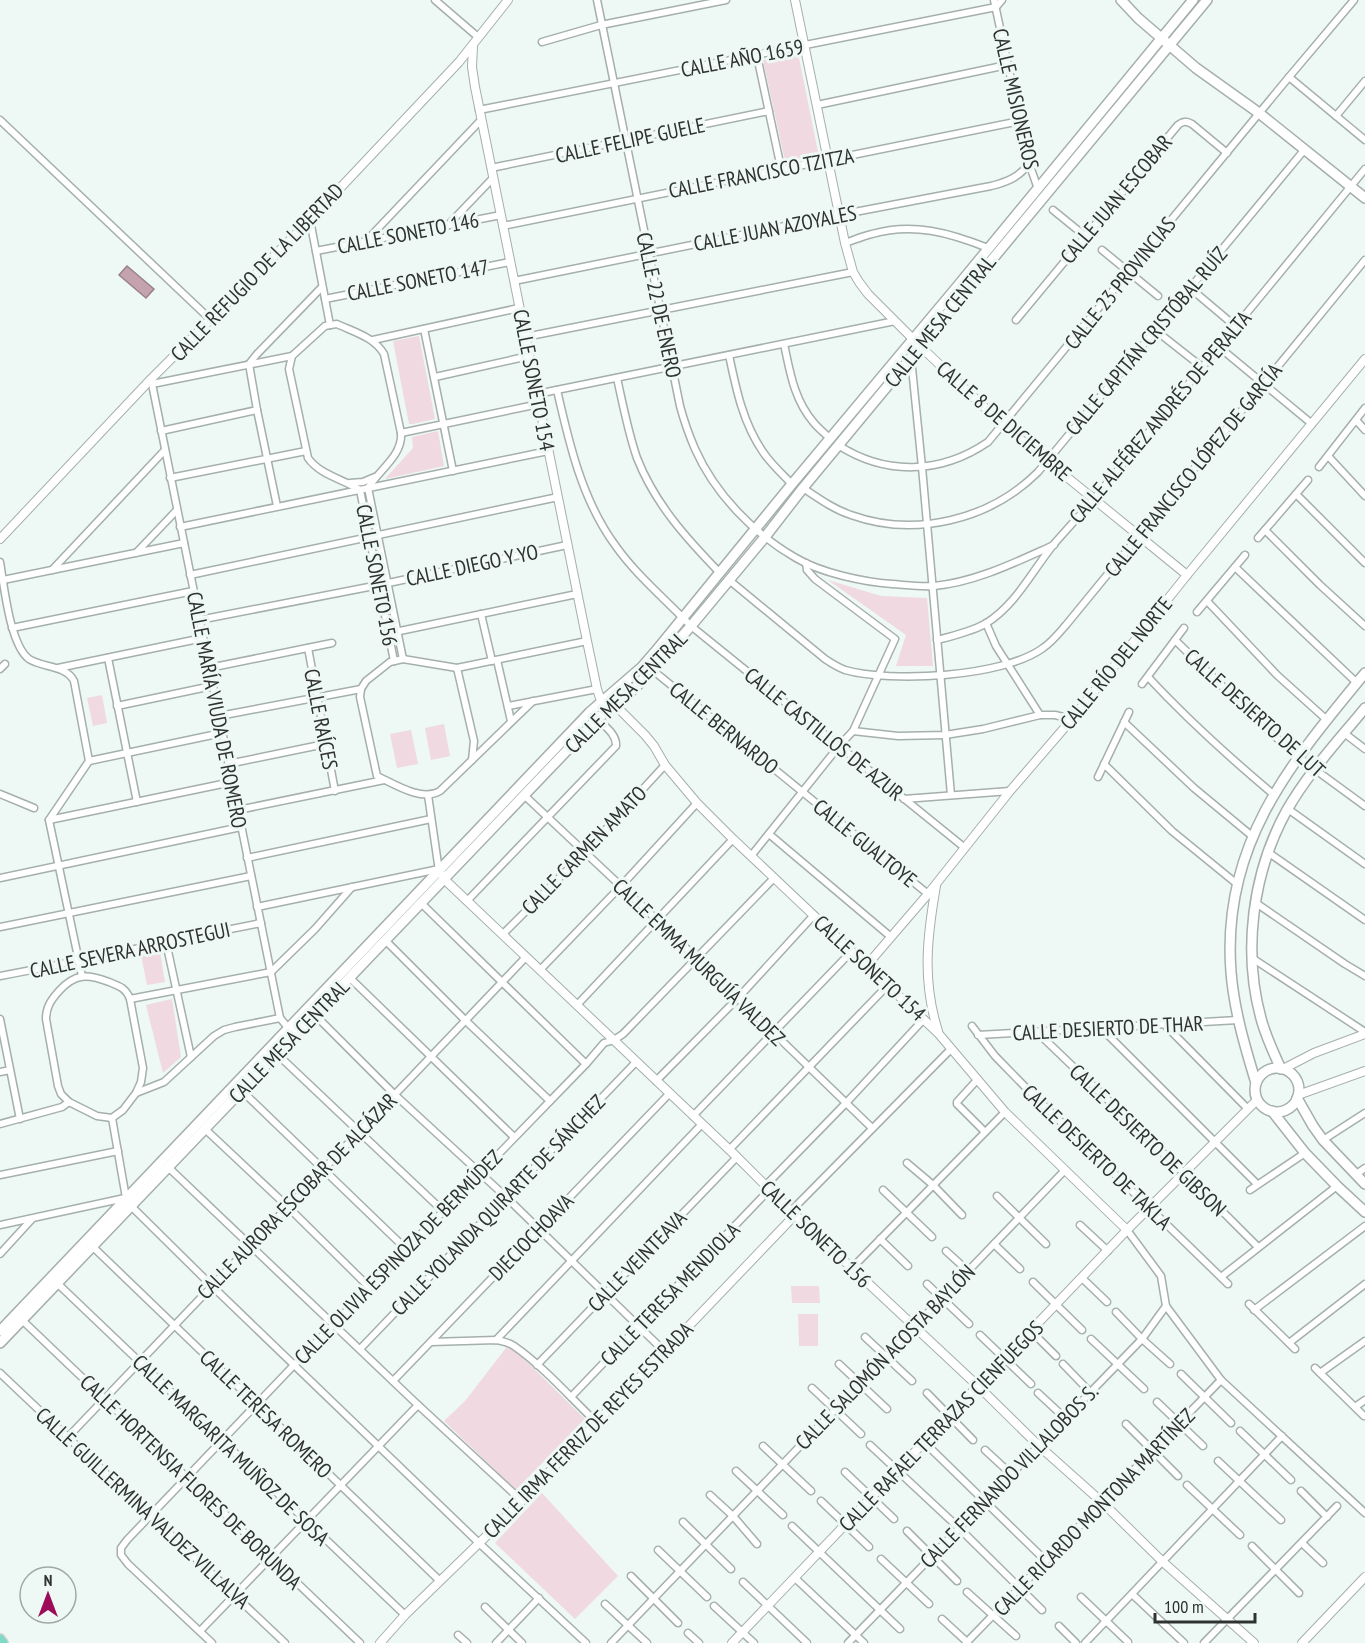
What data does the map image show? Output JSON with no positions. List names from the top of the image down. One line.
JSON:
{"streets":{"main road":["CALLE MESA CENTRAL"],"street":["CALLE AÑO 1659","CALLE MISIONEROS","CALLE FELIPE GUELE","CALLE FRANCISCO TZITZA","CALLE JUAN ESCOBAR","CALLE JUAN AZOYALES","CALLE SONETO 146","CALLE REFUGIO DE LA LIBERTAD","CALLE SONETO 147","CALLE 23 PROVINCIAS","CALLE 22 DE ENERO","CALLE CAPITÁN CRISTÓBAL RUÍZ","CALLE SONETO 154","CALLE ALFÉREZ ANDRÉS DE PERALTA","CALLE 8 DE DICIEMBRE","CALLE FRANCISCO LÓPEZ DE GARCÍA","CALLE DIEGO Y YO","CALLE SONETO 156","CALLE RÍO DEL NORTE","CALLE MARÍA VIUDA DE ROMERO","CALLE DESIERTO DE LUT","CALLE RAÍCES","CALLE BERNARDO","CALLE CASTILLOS DE AZUR","CALLE GUALTOYE","CALLE CARMEN AMATO","CALLE SEVERA ARROSTEGUI","CALLE EMMA MURGUÍA VALDEZ","CALLE DESIERTO DE THAR","CALLE DESIERTO DE GIBSON","CALLE DESIERTO DE TAKLA","CALLE AURORA ESCOBAR DE ALCÁZAR","CALLE YOLANDA QUIRARTE DE SÁNCHEZ","DIECIOCHOAVA","CALLE OLIVIA ESPINOZA DE BERMÚDEZ","CALLE VEINTEAVA","CALLE TERESA MENDIOLA","CALLE SALOMÓN ACOSTA BAYLÓN","CALLE TERESA ROMERO","CALLE RAFAEL TERRAZAS CIENFUEGOS","CALLE IRMA FERRIZ DE REYES ESTRADA","CALLE MARGARITA MUÑOZ DE SOSA","CALLE FERNANDO VILLALOBOS S.","CALLE HORTENSIA FLORES DE BORUNDA","CALLE GUILLERMINA VALDEZ VILLALVA","CALLE RICARDO MONTONA MARTÍNEZ"]},"crossings":[["CALLE AÑO 1659","CALLE MISIONEROS"],["CALLE AÑO 1659","CALLE 22 DE ENERO"],["CALLE AÑO 1659","CALLE SONETO 154"],["CALLE AÑO 1659","CALLE 8 DE DICIEMBRE"],["CALLE MISIONEROS","CALLE FRANCISCO TZITZA"],["CALLE MISIONEROS","CALLE JUAN AZOYALES"],["CALLE MISIONEROS","CALLE MESA CENTRAL"],["CALLE FELIPE GUELE","CALLE 22 DE ENERO"],["CALLE FELIPE GUELE","CALLE SONETO 154"],["CALLE FRANCISCO TZITZA","CALLE 22 DE ENERO"],["CALLE FRANCISCO TZITZA","CALLE SONETO 154"],["CALLE FRANCISCO TZITZA","CALLE 8 DE DICIEMBRE"],["CALLE JUAN ESCOBAR","CALLE 23 PROVINCIAS"],["CALLE JUAN AZOYALES","CALLE 22 DE ENERO"],["CALLE JUAN AZOYALES","CALLE SONETO 154"],["CALLE JUAN AZOYALES","CALLE 8 DE DICIEMBRE"],["CALLE SONETO 146","CALLE SONETO 154"],["CALLE REFUGIO DE LA LIBERTAD","CALLE SONETO 154"],["CALLE REFUGIO DE LA LIBERTAD","CALLE MARÍA VIUDA DE ROMERO"],["CALLE SONETO 147","CALLE SONETO 154"],["CALLE 23 PROVINCIAS","CALLE MESA CENTRAL"],["CALLE 23 PROVINCIAS","CALLE 8 DE DICIEMBRE"],["CALLE 22 DE ENERO","CALLE MESA CENTRAL"],["CALLE 22 DE ENERO","CALLE ALFÉREZ ANDRÉS DE PERALTA"],["CALLE 22 DE ENERO","CALLE FRANCISCO LÓPEZ DE GARCÍA"],["CALLE MESA CENTRAL","CALLE CAPITÁN CRISTÓBAL RUÍZ"],["CALLE MESA CENTRAL","CALLE SONETO 154"],["CALLE MESA CENTRAL","CALLE 8 DE DICIEMBRE"],["CALLE MESA CENTRAL","CALLE FRANCISCO LÓPEZ DE GARCÍA"],["CALLE MESA CENTRAL","CALLE SONETO 156"],["CALLE MESA CENTRAL","CALLE MARÍA VIUDA DE ROMERO"],["CALLE MESA CENTRAL","CALLE BERNARDO"],["CALLE MESA CENTRAL","CALLE CASTILLOS DE AZUR"],["CALLE MESA CENTRAL","CALLE EMMA MURGUÍA VALDEZ"],["CALLE MESA CENTRAL","CALLE TERESA ROMERO"],["CALLE MESA CENTRAL","CALLE MARGARITA MUÑOZ DE SOSA"],["CALLE MESA CENTRAL","CALLE HORTENSIA FLORES DE BORUNDA"],["CALLE CAPITÁN CRISTÓBAL RUÍZ","CALLE 8 DE DICIEMBRE"],["CALLE SONETO 154","CALLE DIEGO Y YO"],["CALLE SONETO 154","CALLE RÍO DEL NORTE"],["CALLE SONETO 154","CALLE CARMEN AMATO"],["CALLE SONETO 154","CALLE OLIVIA ESPINOZA DE BERMÚDEZ"],["CALLE SONETO 154","CALLE TERESA MENDIOLA"],["CALLE SONETO 154","CALLE SALOMÓN ACOSTA BAYLÓN"],["CALLE SONETO 154","CALLE RAFAEL TERRAZAS CIENFUEGOS"],["CALLE ALFÉREZ ANDRÉS DE PERALTA","CALLE 8 DE DICIEMBRE"],["CALLE ALFÉREZ ANDRÉS DE PERALTA","CALLE RÍO DEL NORTE"],["CALLE 8 DE DICIEMBRE","CALLE FRANCISCO LÓPEZ DE GARCÍA"],["CALLE 8 DE DICIEMBRE","CALLE RÍO DEL NORTE"],["CALLE FRANCISCO LÓPEZ DE GARCÍA","CALLE RÍO DEL NORTE"],["CALLE DIEGO Y YO","CALLE SONETO 156"],["CALLE DIEGO Y YO","CALLE MARÍA VIUDA DE ROMERO"],["CALLE SONETO 156","CALLE CARMEN AMATO"],["CALLE SONETO 156","CALLE AURORA ESCOBAR DE ALCÁZAR"],["CALLE SONETO 156","CALLE YOLANDA QUIRARTE DE SÁNCHEZ"],["CALLE SONETO 156","DIECIOCHOAVA"],["CALLE SONETO 156","CALLE OLIVIA ESPINOZA DE BERMÚDEZ"],["CALLE SONETO 156","CALLE VEINTEAVA"],["CALLE SONETO 156","CALLE TERESA MENDIOLA"],["CALLE SONETO 156","CALLE SALOMÓN ACOSTA BAYLÓN"],["CALLE SONETO 156","CALLE RAFAEL TERRAZAS CIENFUEGOS"],["CALLE SONETO 156","CALLE IRMA FERRIZ DE REYES ESTRADA"],["CALLE SONETO 156","CALLE FERNANDO VILLALOBOS S."],["CALLE SONETO 156","CALLE RICARDO MONTONA MARTÍNEZ"],["CALLE RÍO DEL NORTE","CALLE CASTILLOS DE AZUR"],["CALLE RÍO DEL NORTE","CALLE GUALTOYE"],["CALLE MARÍA VIUDA DE ROMERO","CALLE SEVERA ARROSTEGUI"],["CALLE BERNARDO","CALLE GUALTOYE"],["CALLE CARMEN AMATO","CALLE EMMA MURGUÍA VALDEZ"],["CALLE EMMA MURGUÍA VALDEZ","CALLE OLIVIA ESPINOZA DE BERMÚDEZ"],["CALLE EMMA MURGUÍA VALDEZ","CALLE TERESA MENDIOLA"],["CALLE DESIERTO DE THAR","CALLE DESIERTO DE GIBSON"],["CALLE DESIERTO DE THAR","CALLE DESIERTO DE TAKLA"],["CALLE DESIERTO DE GIBSON","CALLE RAFAEL TERRAZAS CIENFUEGOS"],["CALLE DESIERTO DE TAKLA","CALLE RAFAEL TERRAZAS CIENFUEGOS"],["CALLE AURORA ESCOBAR DE ALCÁZAR","CALLE TERESA ROMERO"],["CALLE AURORA ESCOBAR DE ALCÁZAR","CALLE MARGARITA MUÑOZ DE SOSA"],["CALLE AURORA ESCOBAR DE ALCÁZAR","CALLE HORTENSIA FLORES DE BORUNDA"],["CALLE AURORA ESCOBAR DE ALCÁZAR","CALLE GUILLERMINA VALDEZ VILLALVA"],["DIECIOCHOAVA","CALLE IRMA FERRIZ DE REYES ESTRADA"],["CALLE OLIVIA ESPINOZA DE BERMÚDEZ","CALLE TERESA ROMERO"],["CALLE OLIVIA ESPINOZA DE BERMÚDEZ","CALLE MARGARITA MUÑOZ DE SOSA"],["CALLE OLIVIA ESPINOZA DE BERMÚDEZ","CALLE HORTENSIA FLORES DE BORUNDA"],["CALLE OLIVIA ESPINOZA DE BERMÚDEZ","CALLE GUILLERMINA VALDEZ VILLALVA"],["CALLE VEINTEAVA","CALLE IRMA FERRIZ DE REYES ESTRADA"],["CALLE TERESA MENDIOLA","CALLE IRMA FERRIZ DE REYES ESTRADA"],["CALLE TERESA ROMERO","CALLE IRMA FERRIZ DE REYES ESTRADA"],["CALLE IRMA FERRIZ DE REYES ESTRADA","CALLE MARGARITA MUÑOZ DE SOSA"]],"scale_bar":"100 m","north":"top"}
